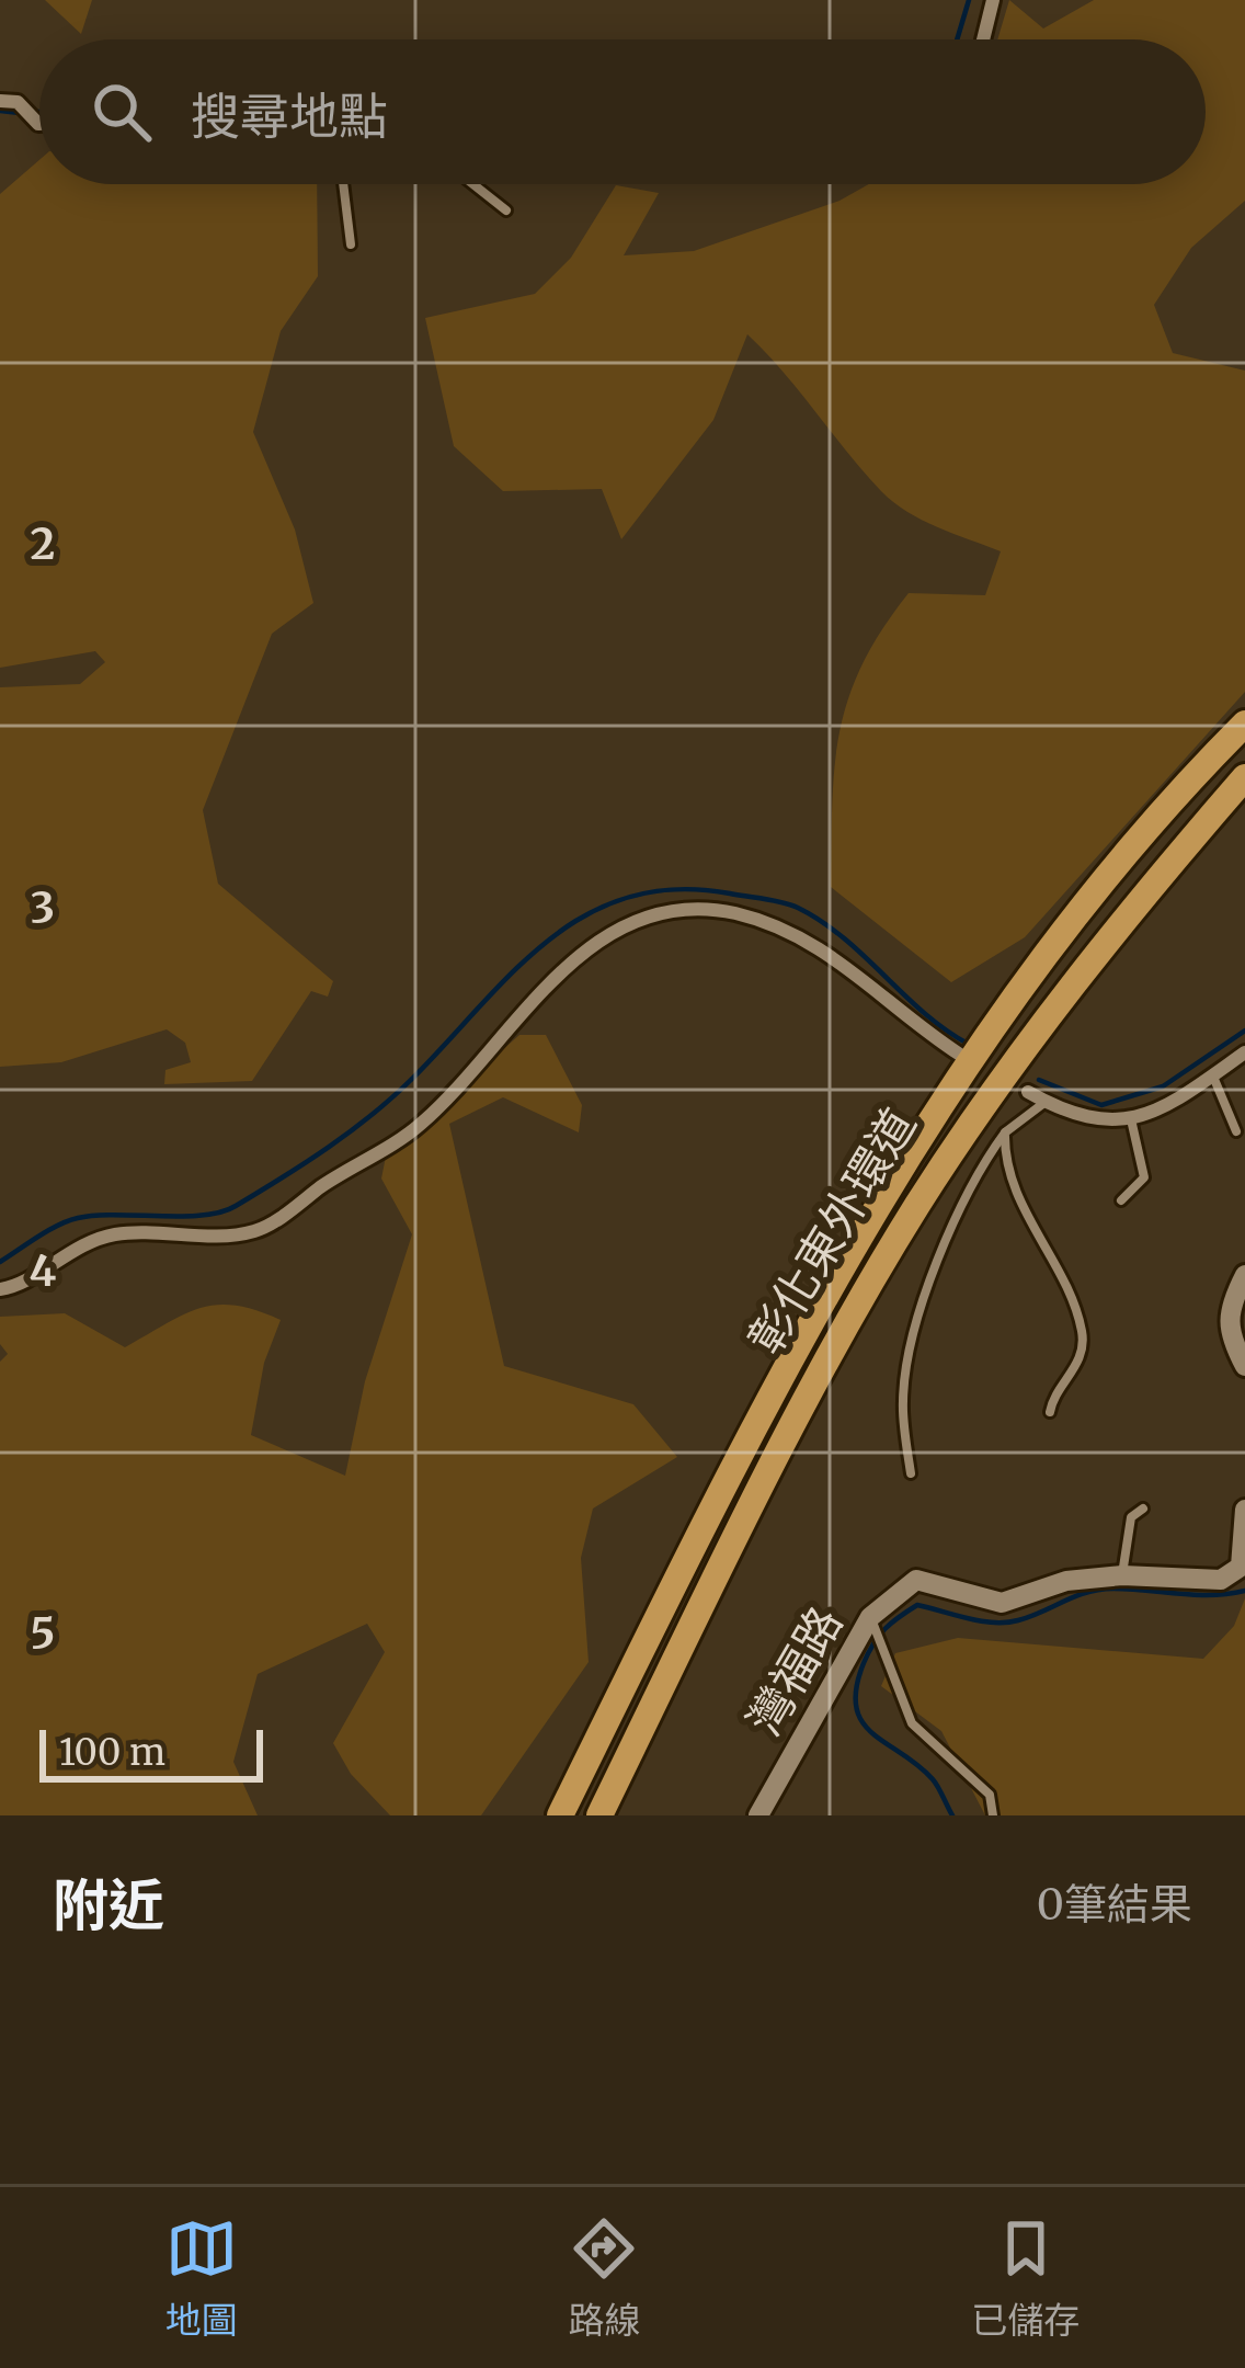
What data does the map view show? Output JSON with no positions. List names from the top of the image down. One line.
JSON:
{"streets":{"main road":["彰化東外環道"],"street":["灣福路"]},"scale_bar":"100 m","page":{"search":"搜尋地點","scale":"100 m","heading":["附近","0筆結果"],"nav":["地圖","路線","已儲存"]},"grid":{"rows":["2","3","4","5"]}}
